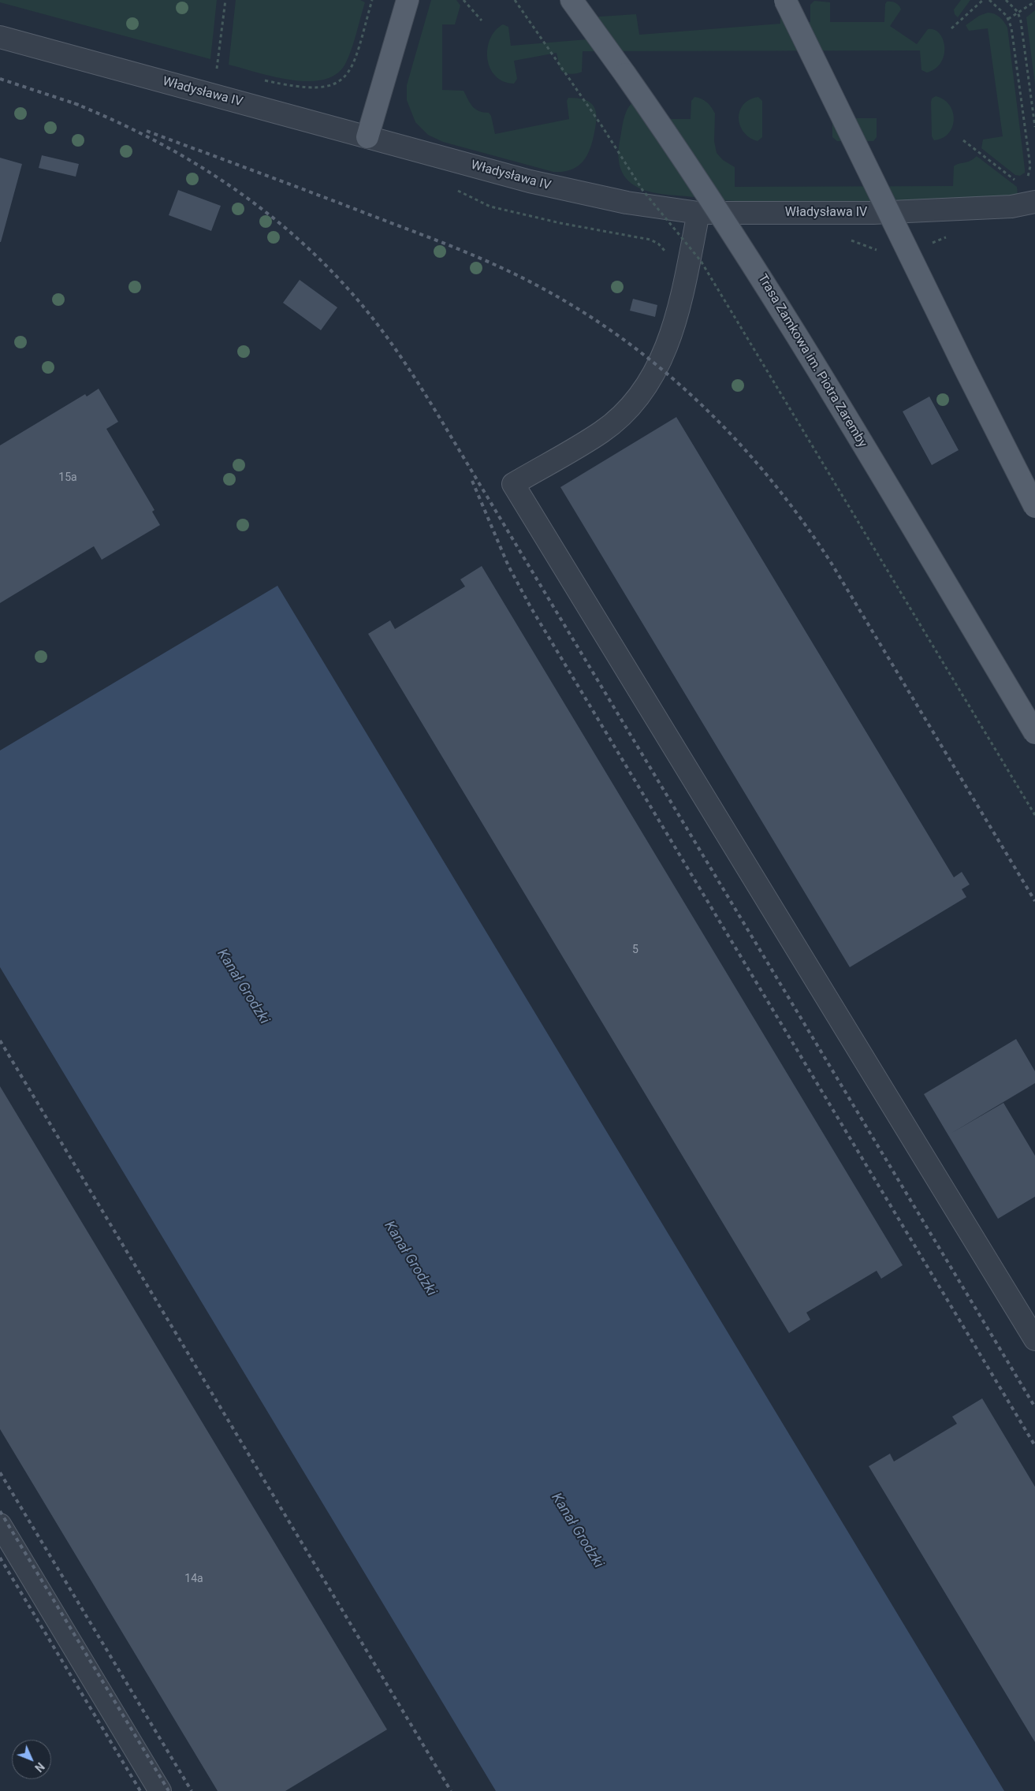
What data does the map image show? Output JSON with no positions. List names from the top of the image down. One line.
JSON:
{"streets":{"main road":["Trasa Zamkowa im. Piotra Zaremby"],"street":["Władysława IV"]},"water":["Kanał Grodzki"],"house_numbers":["15a","5","14a"],"north":"bottom right"}
